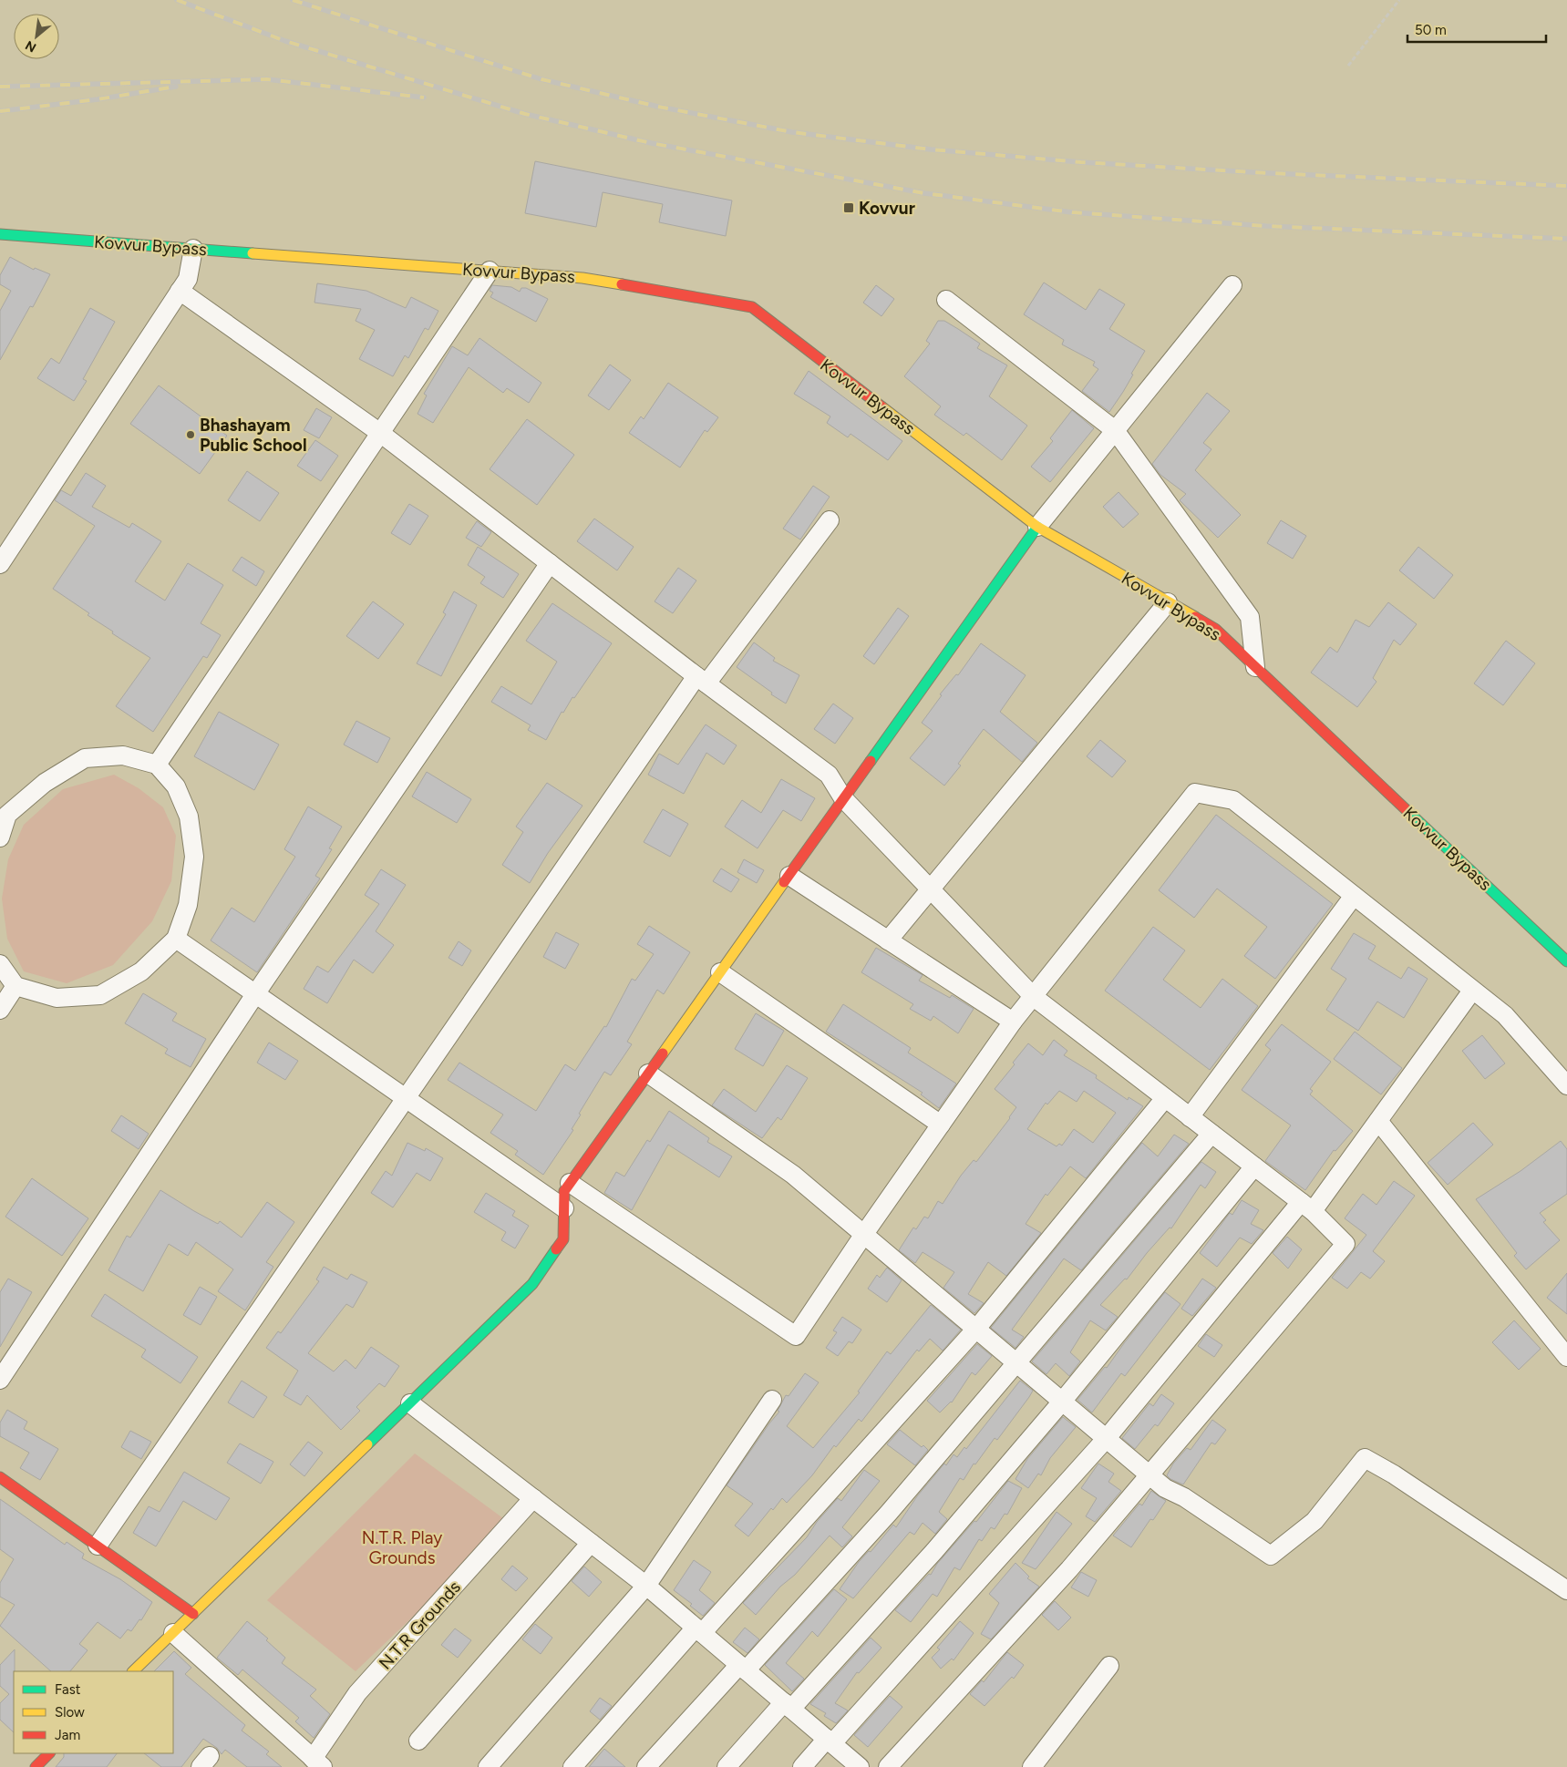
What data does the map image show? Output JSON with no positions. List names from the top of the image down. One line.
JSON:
{"streets":{"street":["Kovvur Bypass","N.T.R Grounds"]},"parks":["N.T.R. Play Grounds"],"places":{"transit":["Kovvur"],"other":["Bhashayam Public School"]},"legend":["Fast","Slow","Jam"],"scale_bar":"50 m","north":"bottom left"}
